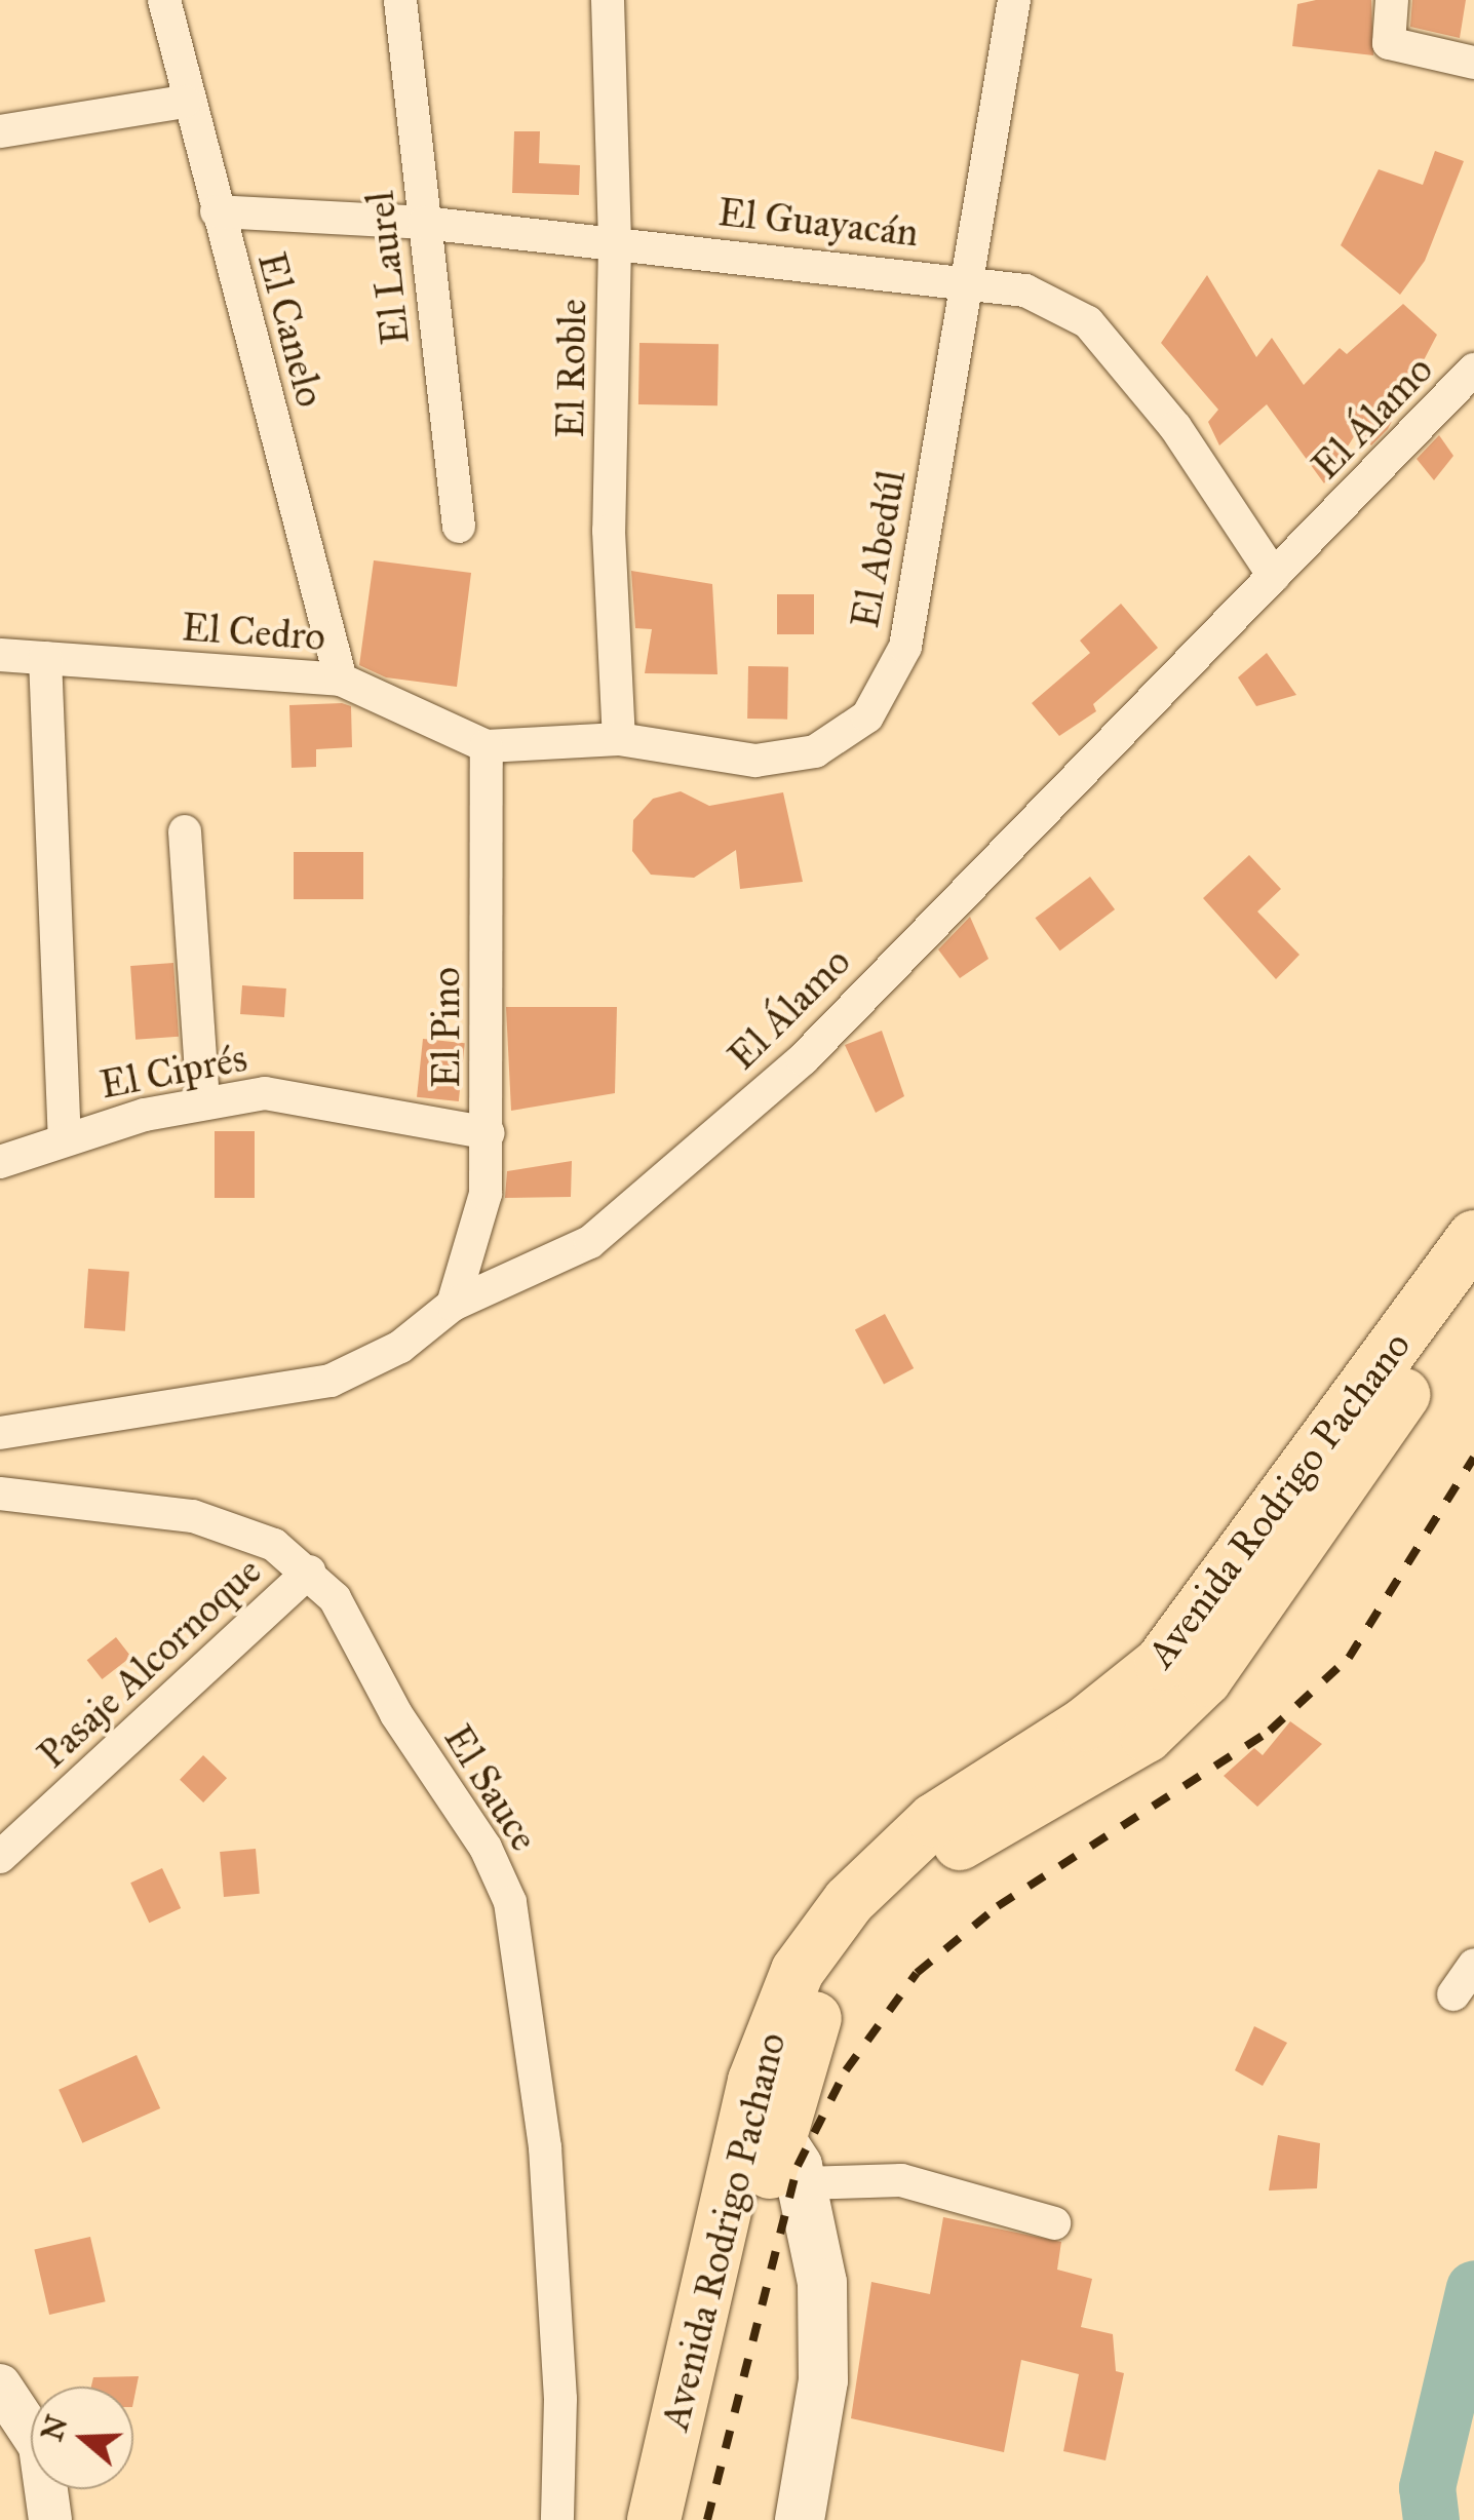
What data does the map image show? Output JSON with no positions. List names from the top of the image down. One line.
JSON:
{"streets":{"main road":["Avenida Rodrigo Pachano"],"street":["El Guayacán","El Laurel","El Canelo","El Roble","El Álamo","El Abedúl","El Cedro","El Pino","El Ciprés","Pasaje Alcornoque","El Sauce"]},"crossings":[["El Guayacán","El Laurel"],["El Guayacán","El Canelo"],["El Guayacán","El Roble"],["El Guayacán","El Álamo"],["El Guayacán","El Abedúl"],["El Canelo","El Cedro"],["El Roble","El Abedúl"],["El Álamo","El Pino"],["El Abedúl","El Cedro"],["El Abedúl","El Pino"],["El Cedro","El Pino"],["El Pino","El Ciprés"],["Pasaje Alcornoque","El Sauce"]],"north":"left"}
